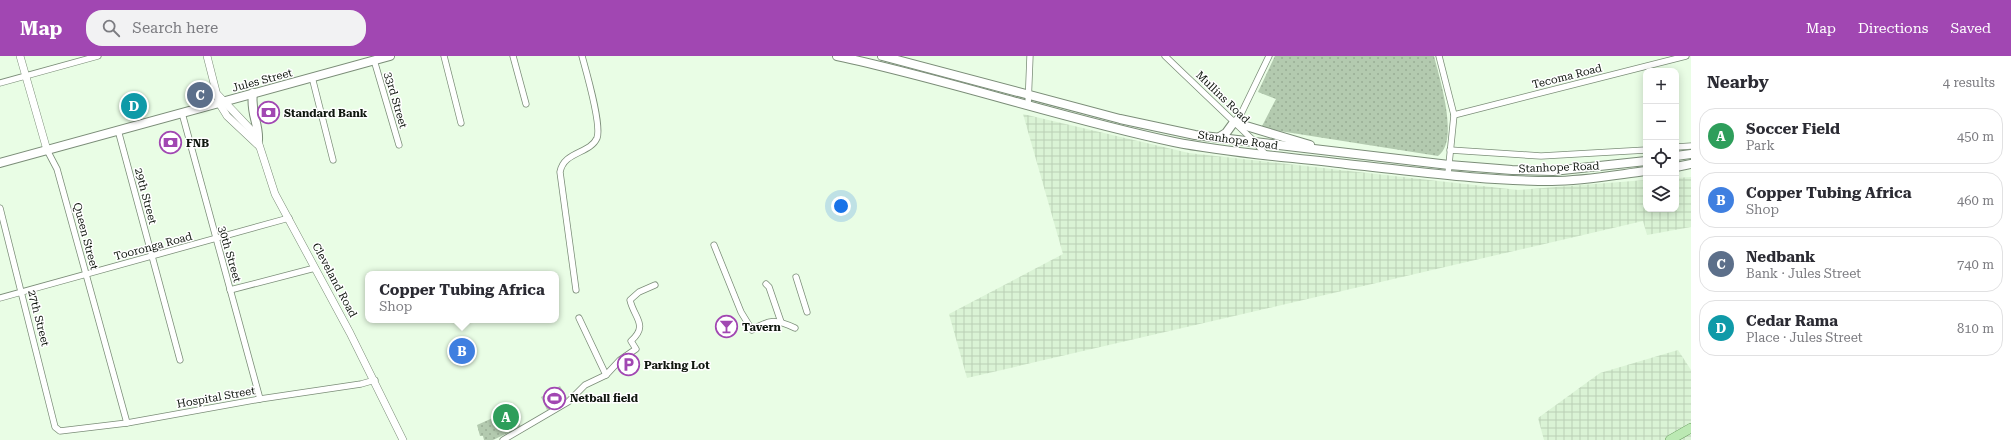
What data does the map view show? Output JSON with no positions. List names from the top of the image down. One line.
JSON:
{"streets":{"main road":["Jules Street","Stanhope Road"],"street":["Tecoma Road","Mullins Road","33rd Street","29th Street","Queen Street","Tooronga Road","30th Street","Cleveland Road","27th Street","Hospital Street"]},"crossings":[["Jules Street","33rd Street"],["Jules Street","29th Street"],["Jules Street","Queen Street"],["Jules Street","30th Street"],["Mullins Road","Stanhope Road"],["29th Street","Tooronga Road"],["Queen Street","Tooronga Road"],["Queen Street","Hospital Street"],["Tooronga Road","30th Street"],["Tooronga Road","Cleveland Road"],["Tooronga Road","27th Street"],["30th Street","Hospital Street"],["Cleveland Road","Hospital Street"],["27th Street","Hospital Street"]],"places":{"bank":["Standard Bank","FNB"],"bar":["Tavern"],"parking":["Parking Lot"],"sports":["Netball field"]},"page":{"header":"Map","search":"Search here","nav":["Map","Directions","Saved"],"heading":["Nearby","4 results"],"map_buttons":["+","−"],"pins":["C","D","B","A"],"list":[{"mark":"A","name":"Soccer Field","note":"Park","value":"450 m"},{"mark":"B","name":"Copper Tubing Africa","note":"Shop","value":"460 m"},{"mark":"C","name":"Nedbank","note":"Bank · Jules Street","value":"740 m"},{"mark":"D","name":"Cedar Rama","note":"Place · Jules Street","value":"810 m"}],"popup":["Copper Tubing Africa","Shop"]}}
